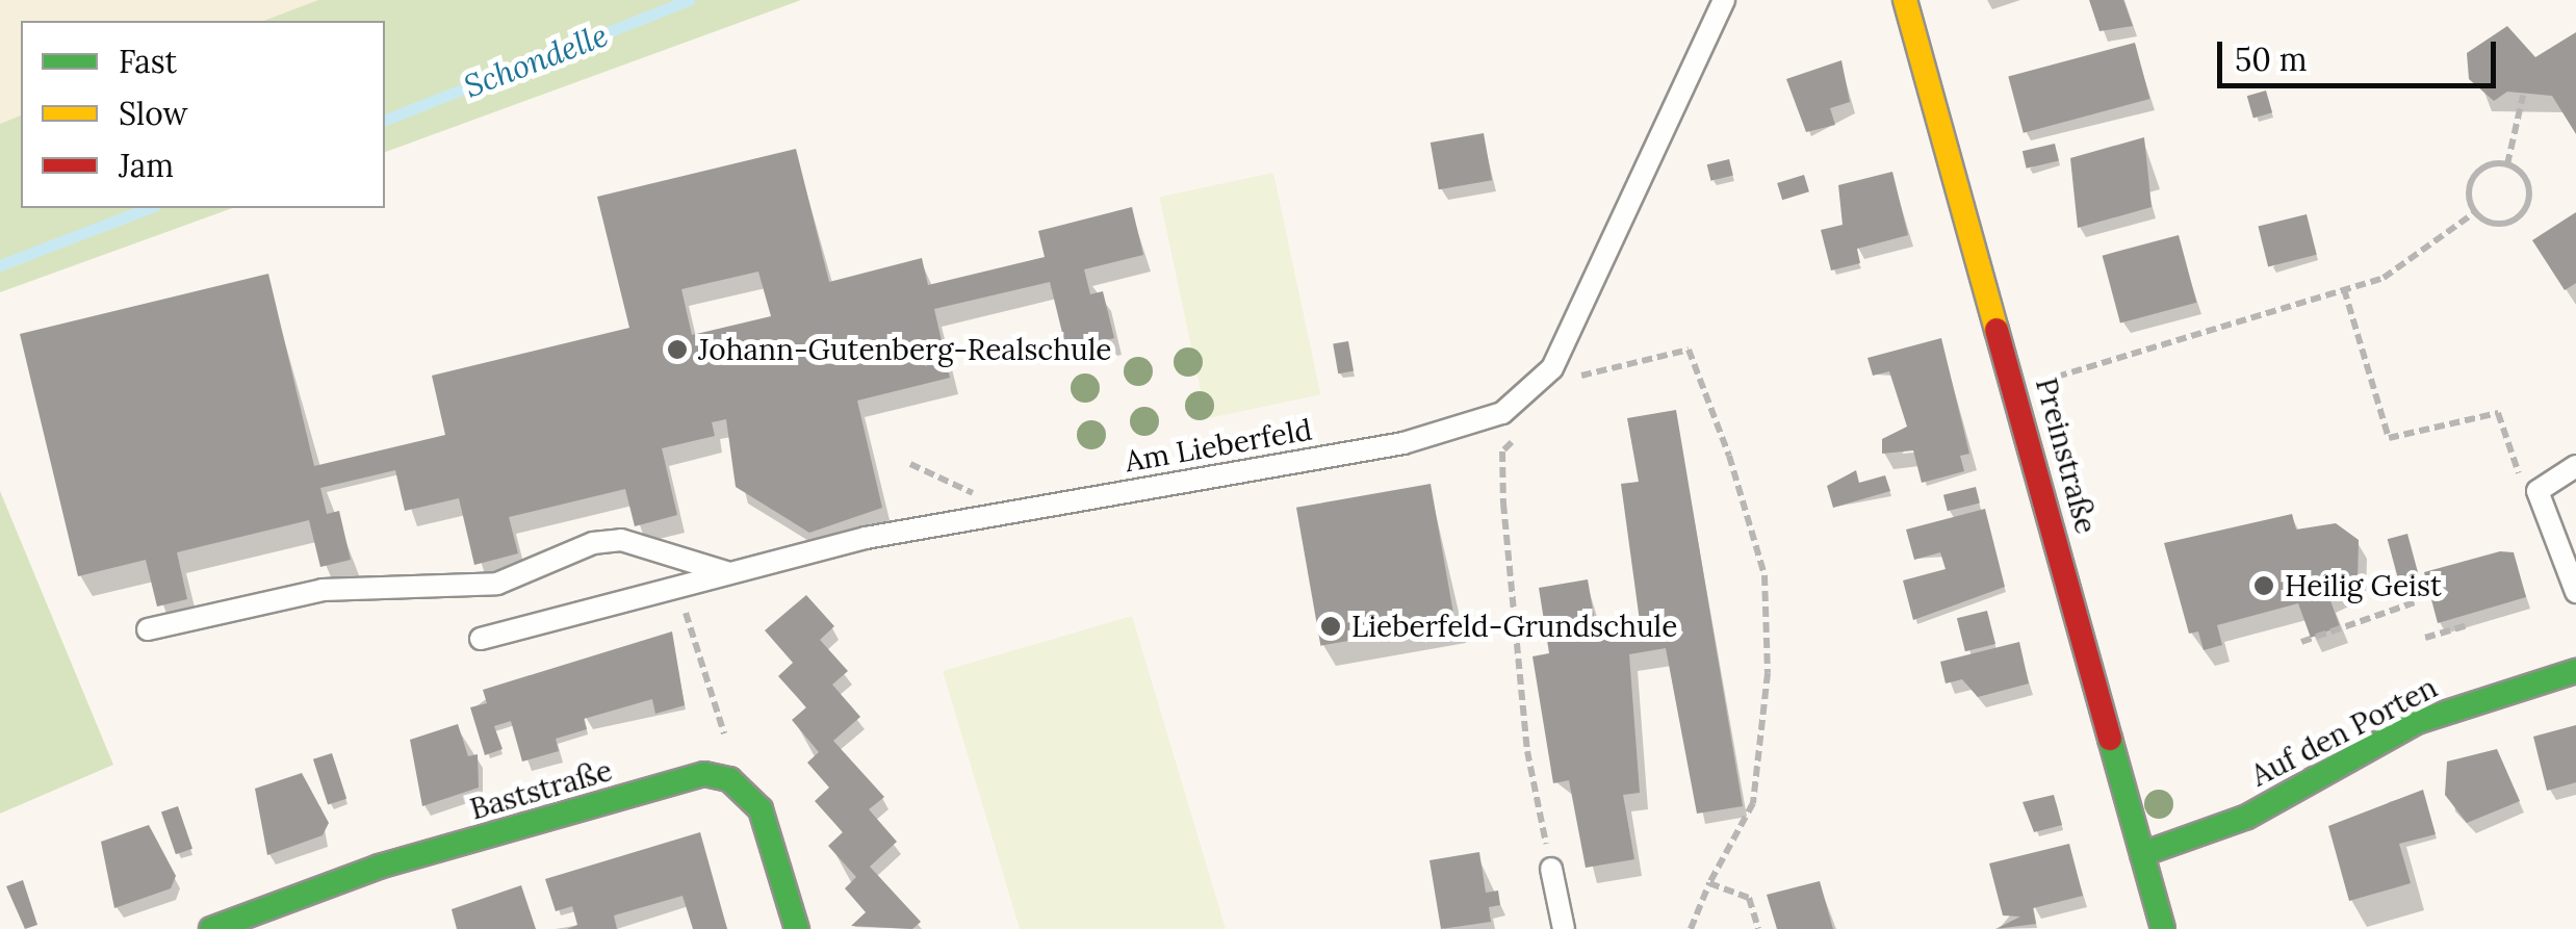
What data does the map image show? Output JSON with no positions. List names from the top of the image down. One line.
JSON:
{"streets":{"street":["Preinstraße","Auf den Porten","Baststraße"],"lane":["Am Lieberfeld"]},"crossings":[["Preinstraße","Auf den Porten"]],"water":["Schondelle"],"places":["Johann-Gutenberg-Realschule","Heilig Geist","Lieberfeld-Grundschule"],"legend":["Fast","Slow","Jam"],"scale_bar":"50 m"}
